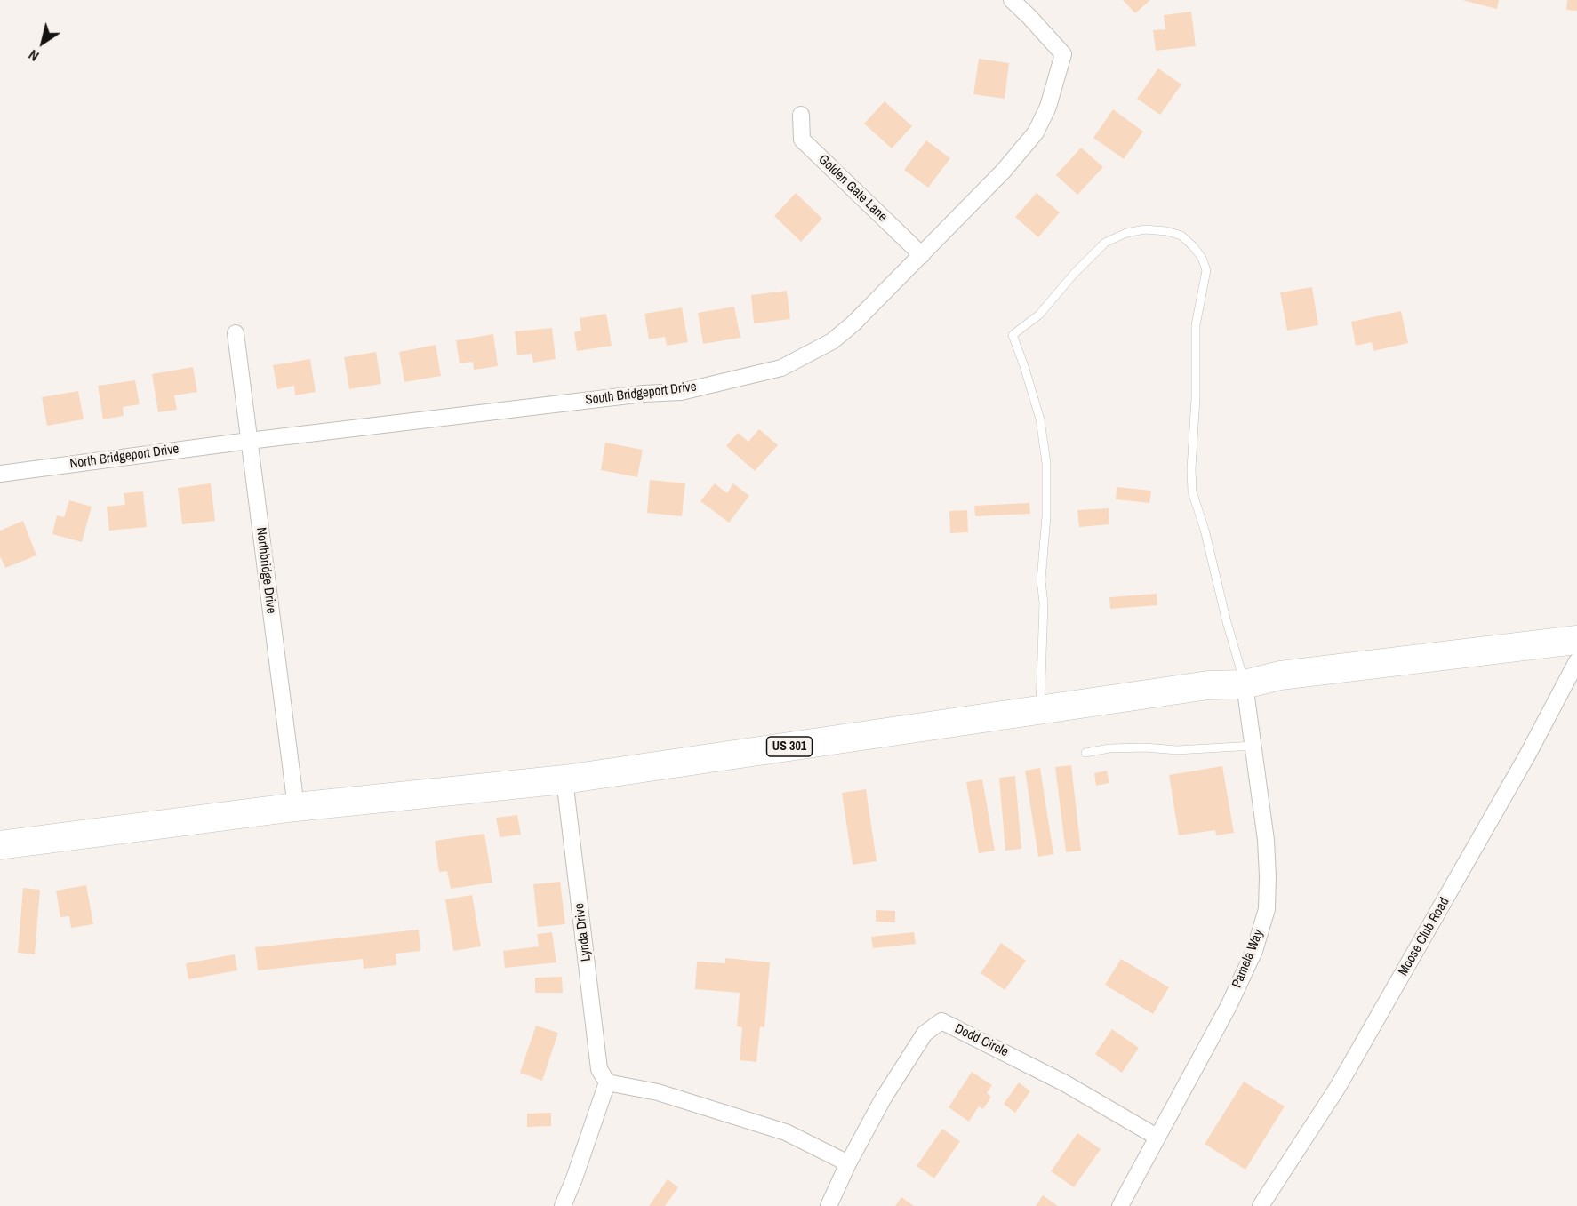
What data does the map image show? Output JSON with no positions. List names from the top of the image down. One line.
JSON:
{"streets":{"highway":["US 301"],"street":["Golden Gate Lane","South Bridgeport Drive","North Bridgeport Drive","Northbridge Drive","Lynda Drive","Moose Club Road","Pamela Way","Dodd Circle"]},"crossings":[["Golden Gate Lane","South Bridgeport Drive"],["South Bridgeport Drive","North Bridgeport Drive"],["South Bridgeport Drive","Northbridge Drive"],["North Bridgeport Drive","Northbridge Drive"],["Northbridge Drive","US 301"],["US 301","Lynda Drive"],["US 301","Pamela Way"],["Pamela Way","Dodd Circle"]],"north":"bottom left"}
